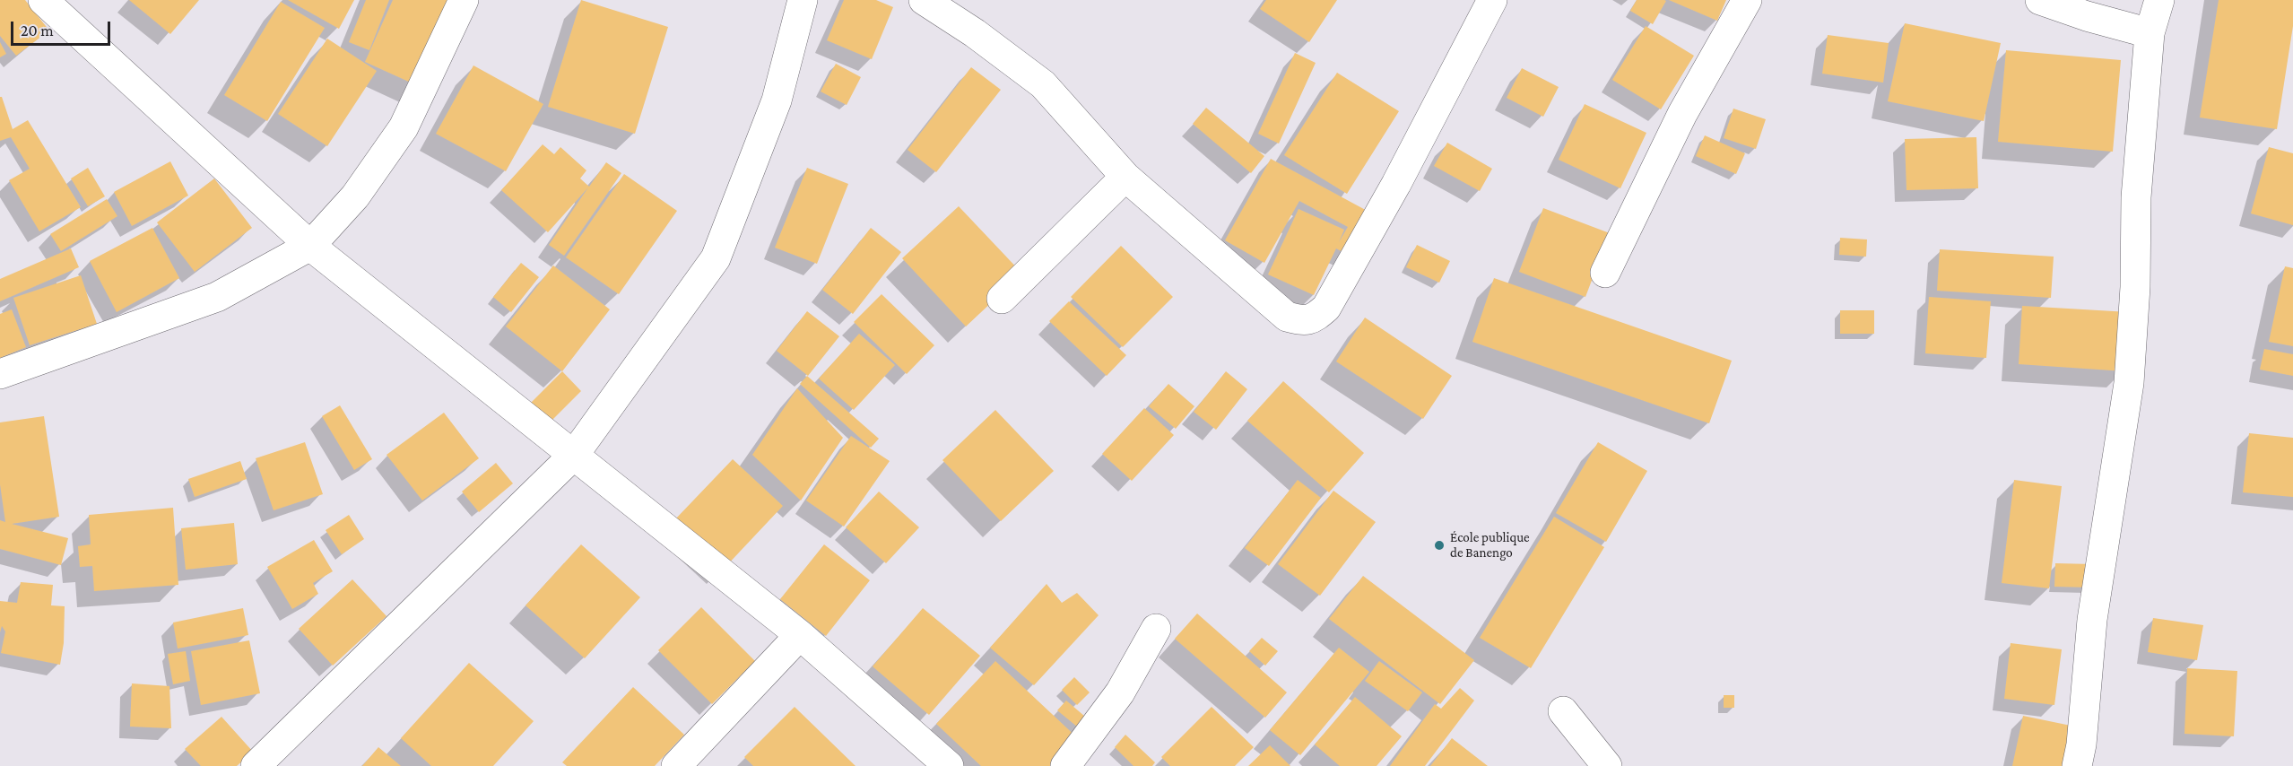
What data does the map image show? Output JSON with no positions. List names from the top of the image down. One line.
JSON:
{"places":["École publique de Banengo"],"scale_bar":"20 m"}
